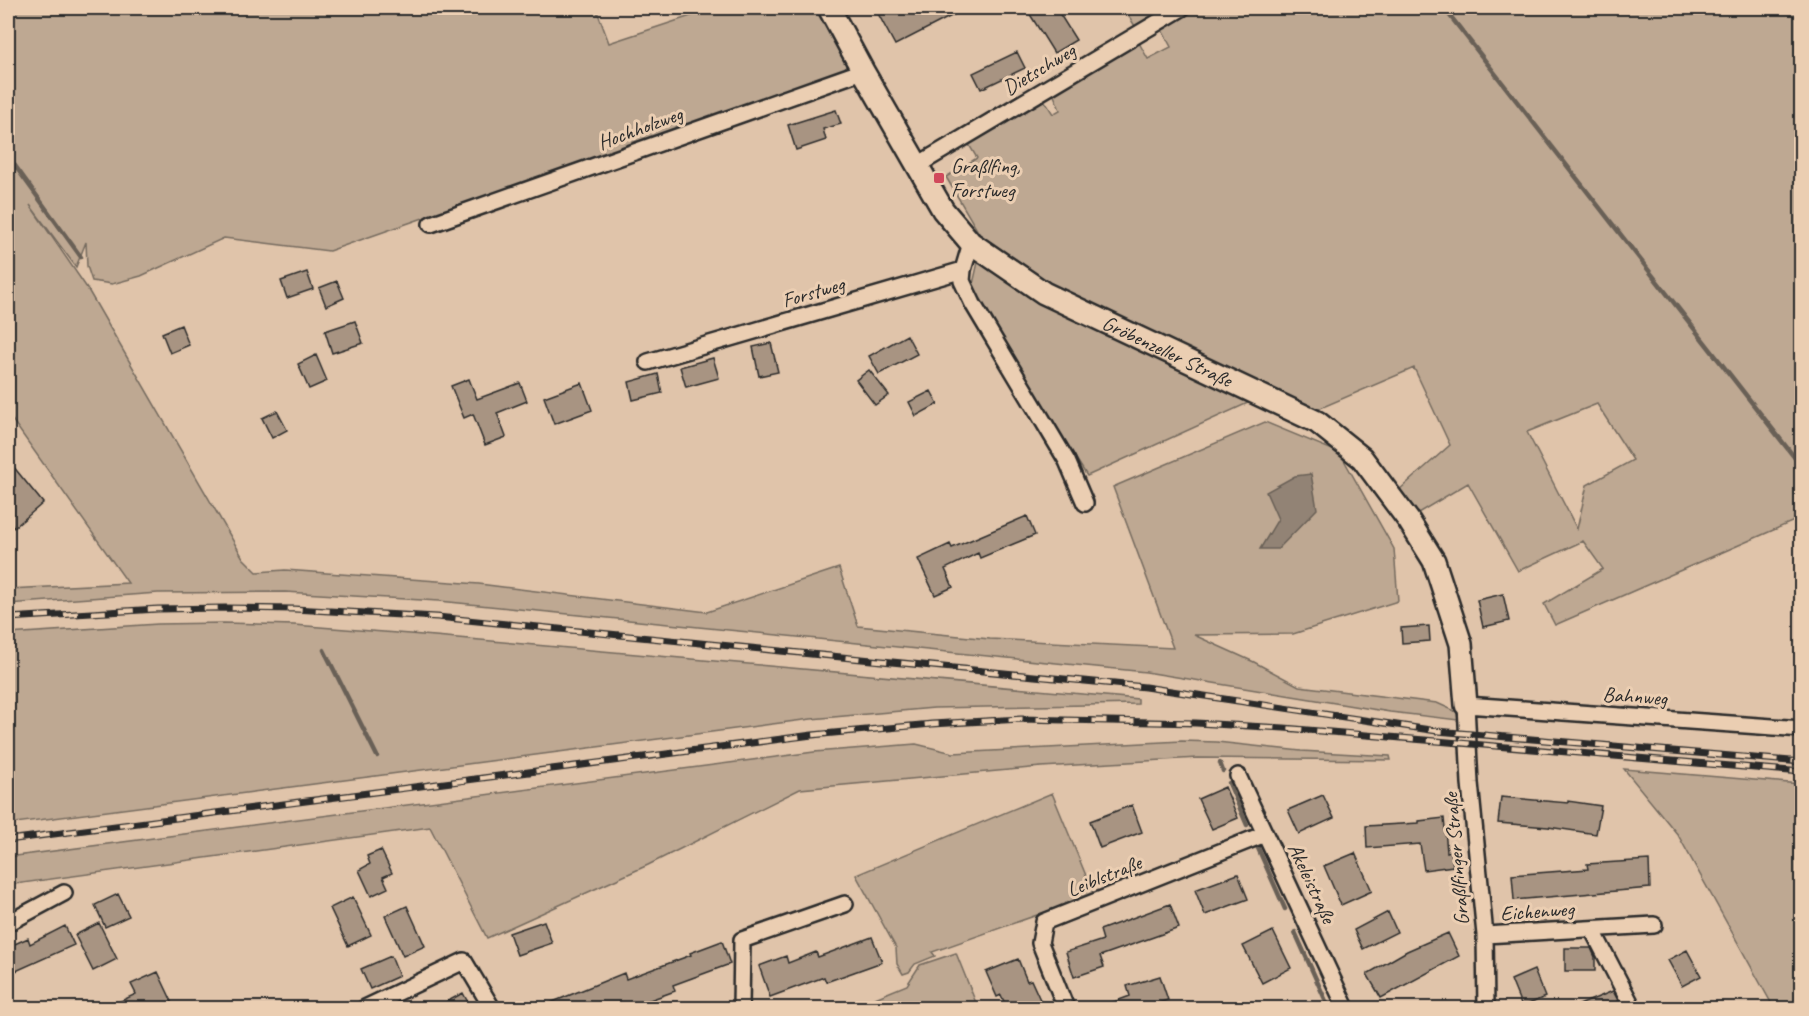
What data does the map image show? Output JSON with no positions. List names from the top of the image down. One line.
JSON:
{"streets":{"street":["Dietschweg","Hochholzweg","Forstweg","Gröbenzeller Straße","Bahnweg","Graßlfinger Straße","Leiblstraße","Akeleistraße","Eichenweg"]},"crossings":[["Dietschweg","Gröbenzeller Straße"],["Hochholzweg","Gröbenzeller Straße"],["Gröbenzeller Straße","Bahnweg"],["Gröbenzeller Straße","Graßlfinger Straße"],["Bahnweg","Graßlfinger Straße"],["Graßlfinger Straße","Eichenweg"],["Leiblstraße","Akeleistraße"]],"places":{"transit":["Graßlfing, Forstweg"]}}
